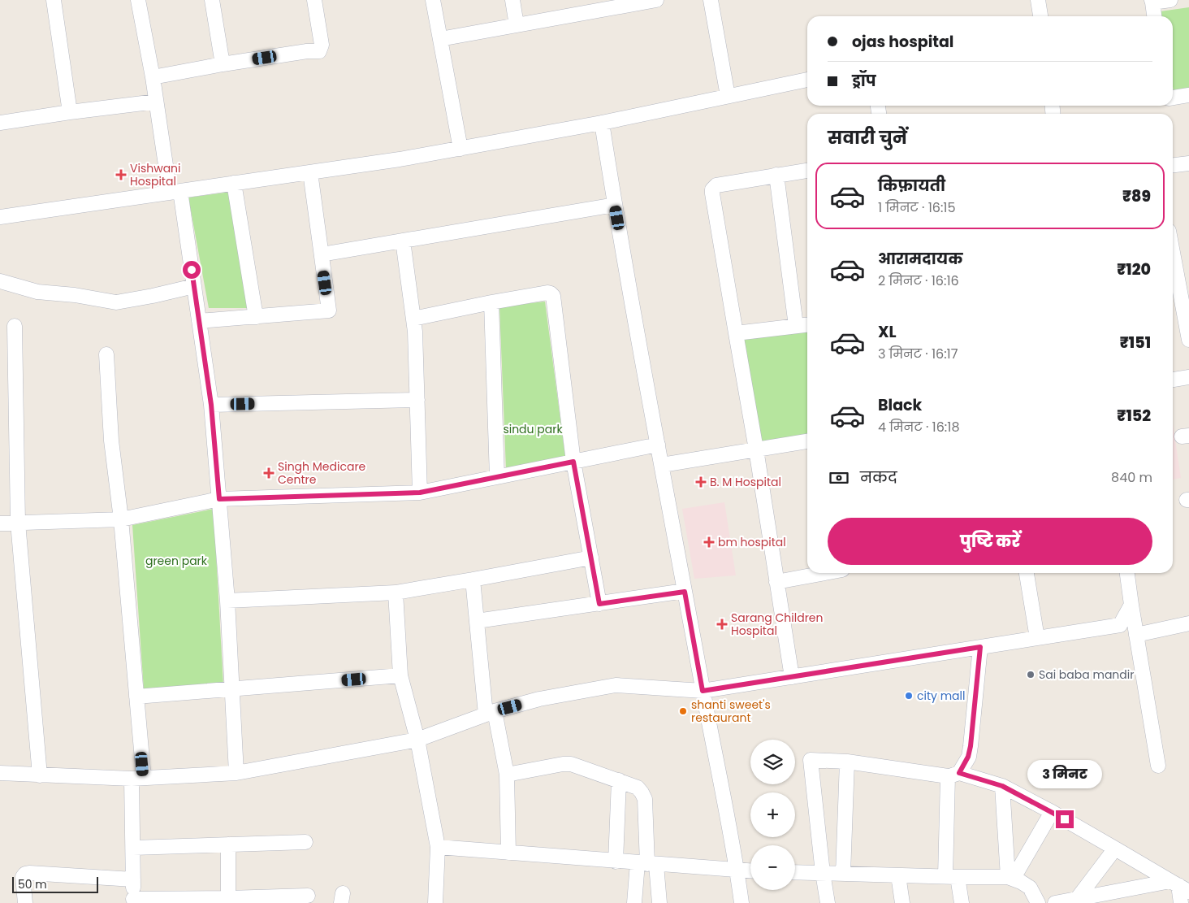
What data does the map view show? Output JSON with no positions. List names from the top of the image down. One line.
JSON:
{"parks":["sindu park","green park"],"places":{"health":["Vishwani Hospital","Singh Medicare Centre","B. M Hospital","bm hospital","Sarang Children Hospital"],"other":["Sai baba mandir","city mall","shanti sweet's restaurant"]},"scale_bar":"50 m","page":{"banner":["ojas hospital","ड्रॉप"],"heading":"सवारी चुनें","list":[{"name":"किफ़ायती","note":"1 मिनट · 16:15","value":"₹89"},{"name":"आरामदायक","note":"2 मिनट · 16:16","value":"₹120"},{"name":"XL","note":"3 मिनट · 16:17","value":"₹151"},{"name":"Black","note":"4 मिनट · 16:18","value":"₹152"}],"pay":["नकद","840 m"],"buttons":"पुष्टि करें","map_buttons":["+","−"],"bubble":"3 मिनट","scale":"50 m"}}
